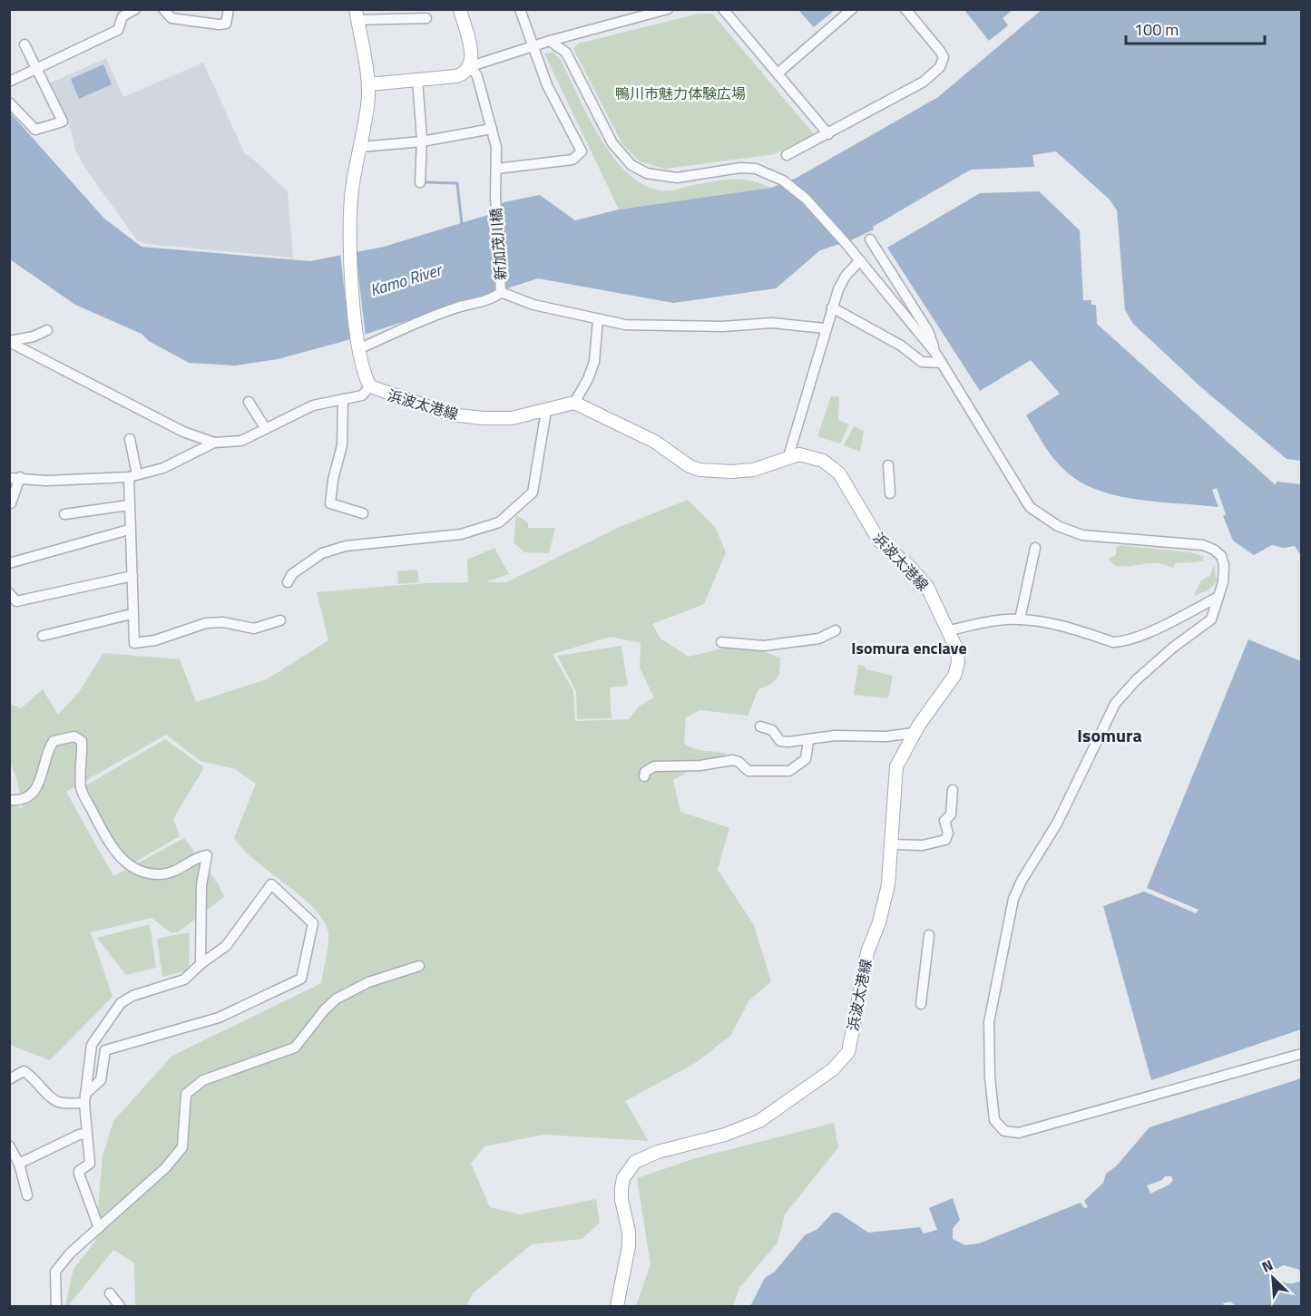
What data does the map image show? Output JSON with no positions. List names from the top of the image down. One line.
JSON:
{"streets":{"main road":["浜波太港線"],"street":["新加茂川橋"]},"districts":["Isomura enclave","Isomura"],"water":["Kamo River"],"parks":["鴨川市魅力体験広場"],"scale_bar":"100 m","north":"top left"}
